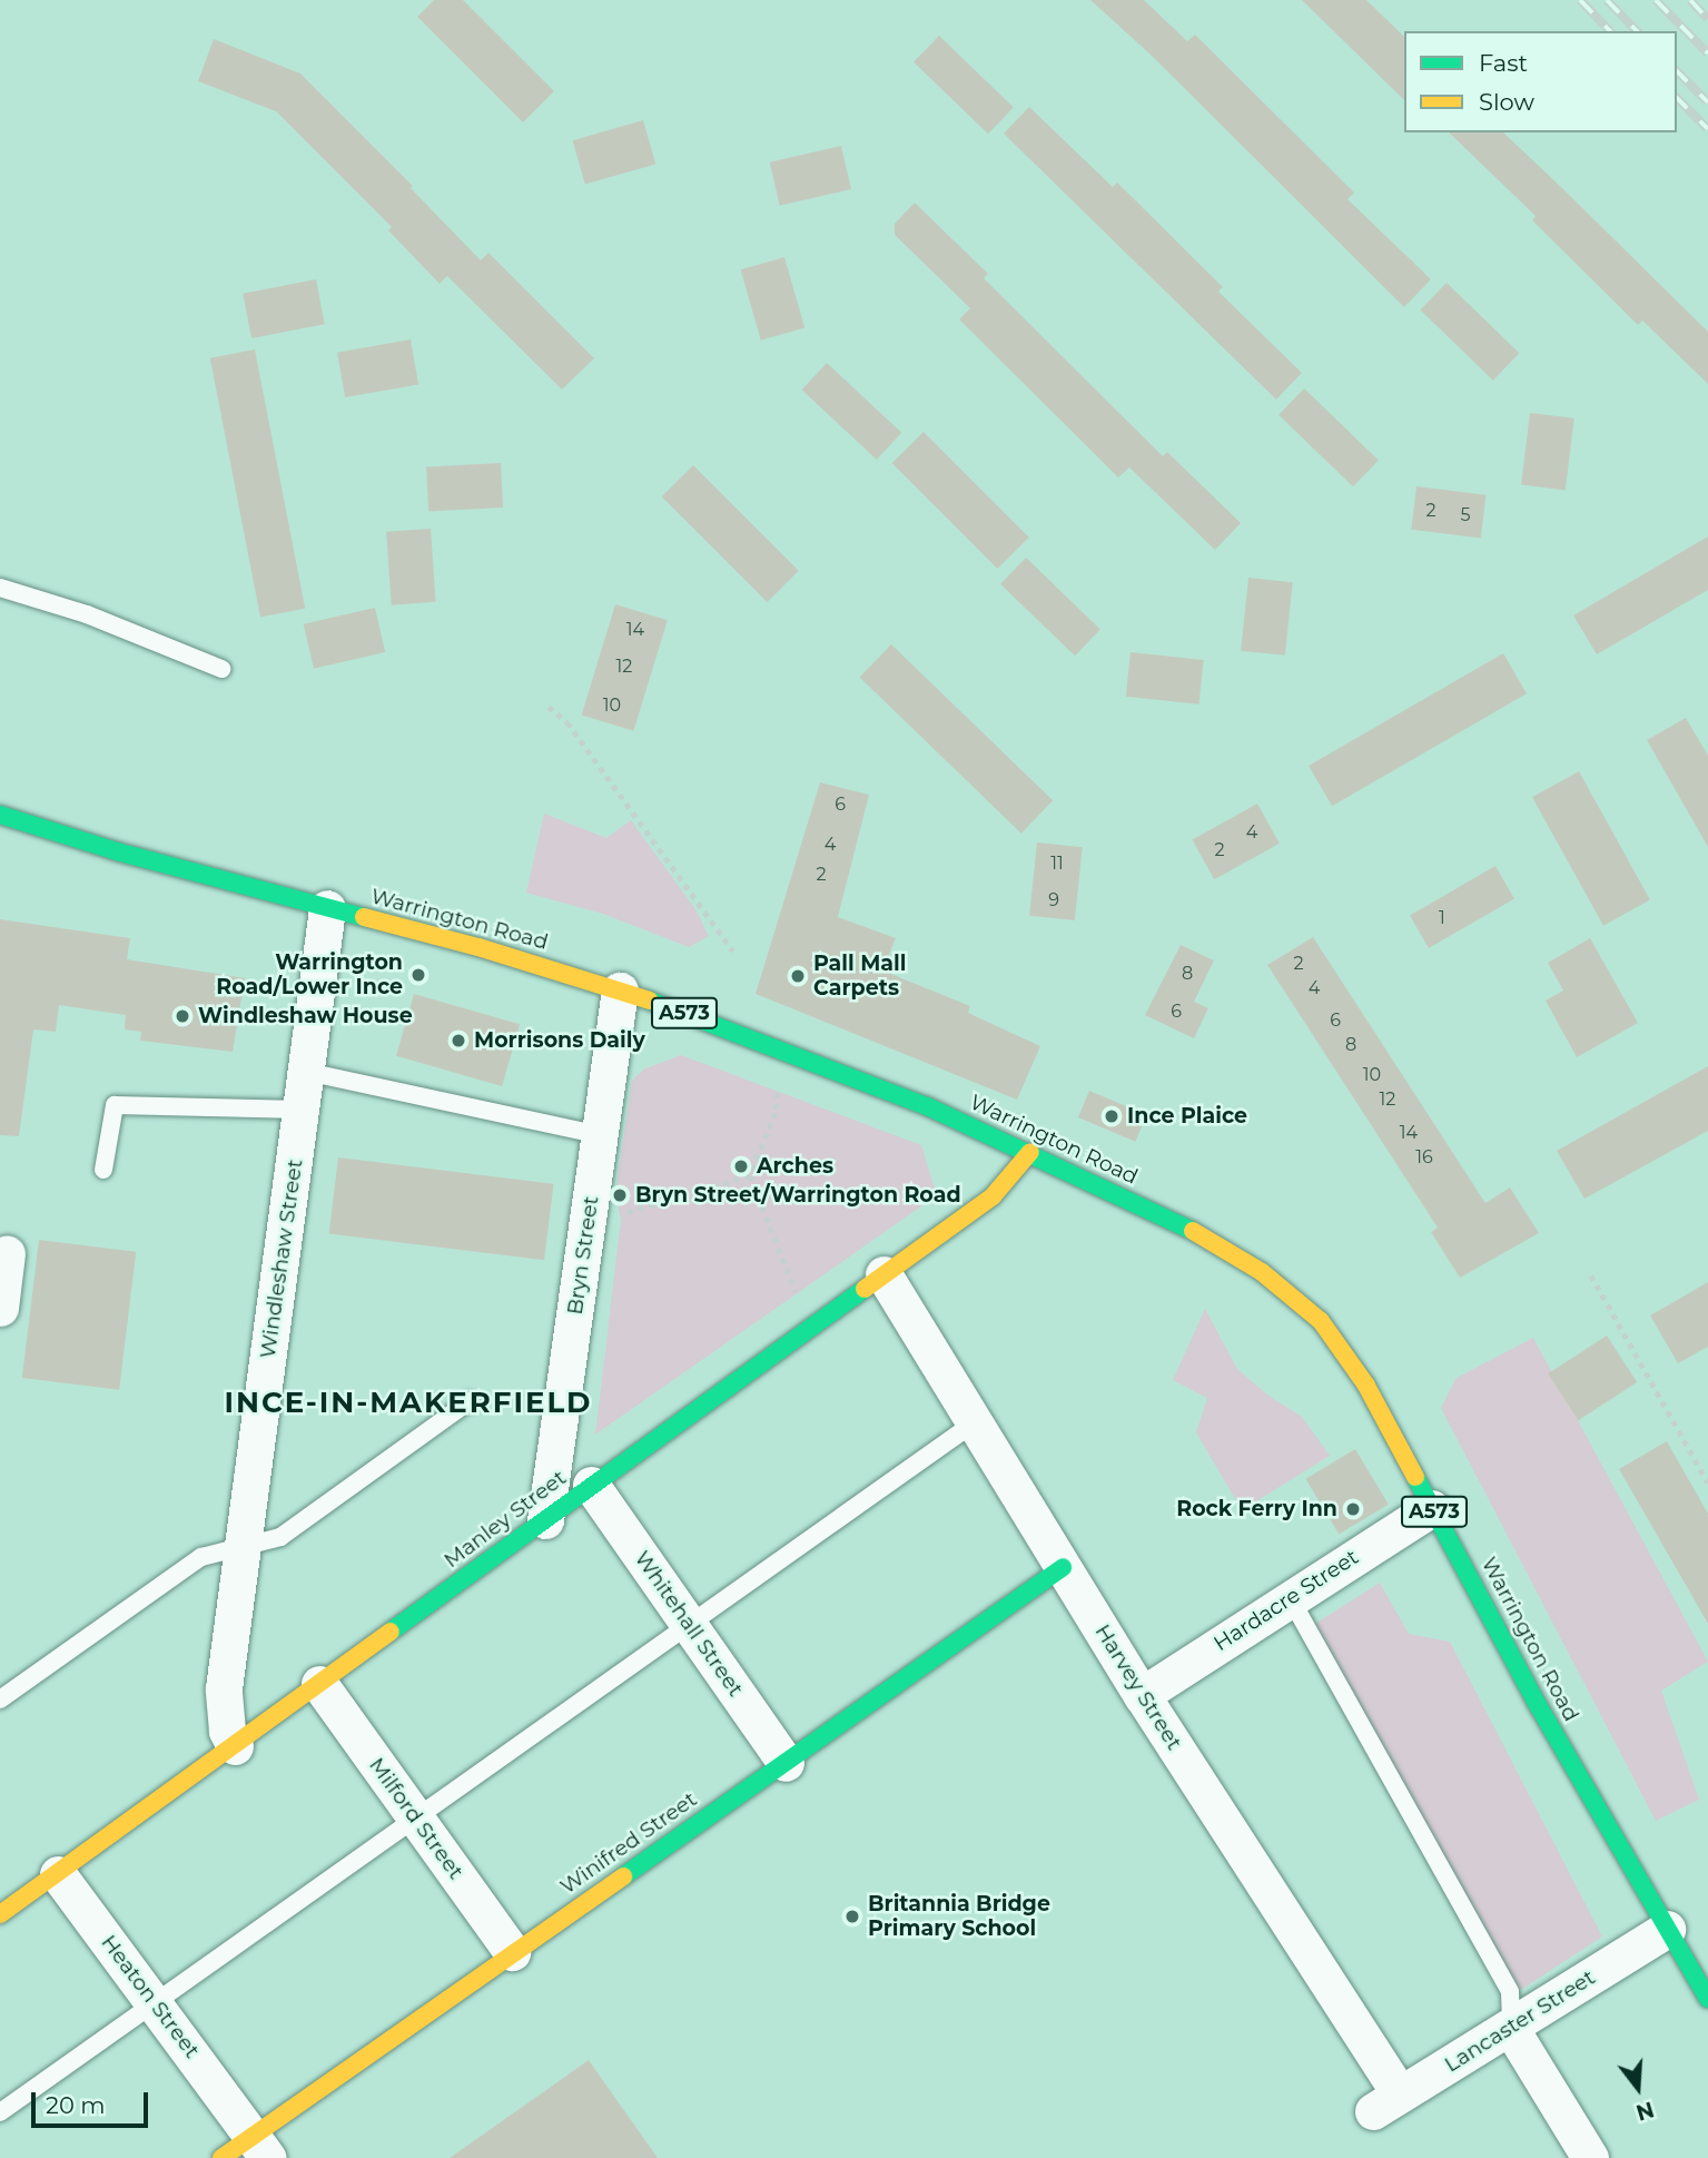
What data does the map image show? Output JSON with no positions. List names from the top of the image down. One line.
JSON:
{"streets":{"street":["Warrington Road","A573","Bryn Street","Windleshaw Street","Manley Street","Hardacre Street","Whitehall Street","Harvey Street","Milford Street","Winifred Street","Heaton Street","Lancaster Street"]},"crossings":[["Warrington Road","Bryn Street"],["Warrington Road","Windleshaw Street"],["Warrington Road","Manley Street"],["Warrington Road","Hardacre Street"],["Warrington Road","Lancaster Street"],["Bryn Street","Manley Street"],["Windleshaw Street","Manley Street"],["Manley Street","Whitehall Street"],["Manley Street","Harvey Street"],["Manley Street","Milford Street"],["Manley Street","Heaton Street"],["Hardacre Street","Harvey Street"],["Whitehall Street","Winifred Street"],["Harvey Street","Winifred Street"],["Harvey Street","Lancaster Street"],["Milford Street","Winifred Street"],["Winifred Street","Heaton Street"]],"districts":["INCE-IN-MAKERFIELD"],"places":["Warrington Road/Lower Ince","Pall Mall Carpets","Windleshaw House","Morrisons Daily","Ince Plaice","Arches","Bryn Street/Warrington Road","Rock Ferry Inn","Britannia Bridge Primary School"],"house_numbers":["2","5","14","12","10","6","4","4","2","11","2","9","1","2","8","4","6","6","8","10","12","14","16"],"legend":["Fast","Slow"],"scale_bar":"20 m","north":"bottom"}
